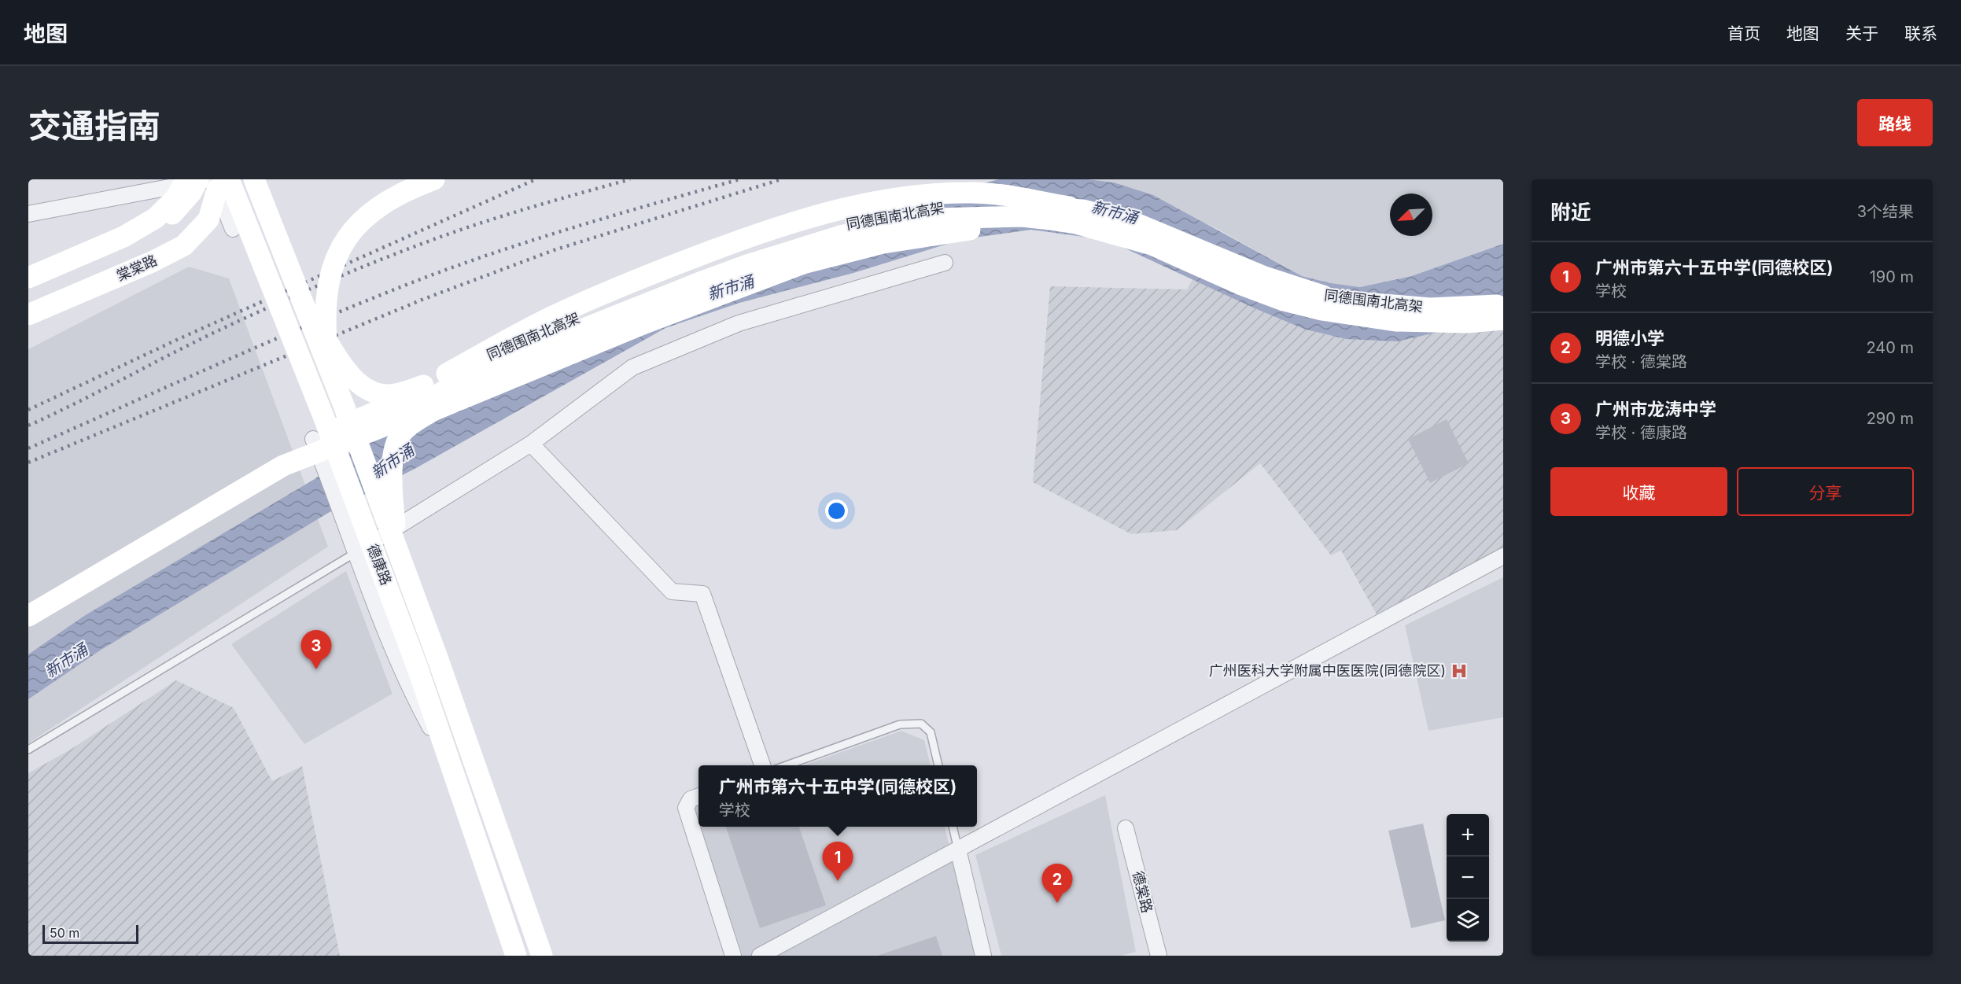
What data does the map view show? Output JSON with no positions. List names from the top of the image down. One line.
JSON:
{"streets":{"main road":["同德围南北高架","棠棠路","德康路"],"street":["德棠路"]},"crossings":[["棠棠路","德康路"]],"water":["新市涌"],"places":{"hospital":["广州医科大学附属中医医院(同德院区)"]},"scale_bar":"50 m","north":"bottom left","page":{"header":"地图","nav":["首页","地图","关于","联系"],"title":"交通指南","buttons":["路线",["收藏","分享"]],"heading":["附近","3个结果"],"list":[{"mark":"1","name":"广州市第六十五中学(同德校区)","note":"学校","value":"190 m"},{"mark":"2","name":"明德小学","note":"学校 · 德棠路","value":"240 m"},{"mark":"3","name":"广州市龙涛中学","note":"学校 · 德康路","value":"290 m"}],"pins":["3","1","2"],"popup":["广州市第六十五中学(同德校区)","学校"],"map_buttons":["+","−"],"scale":"50 m"}}
